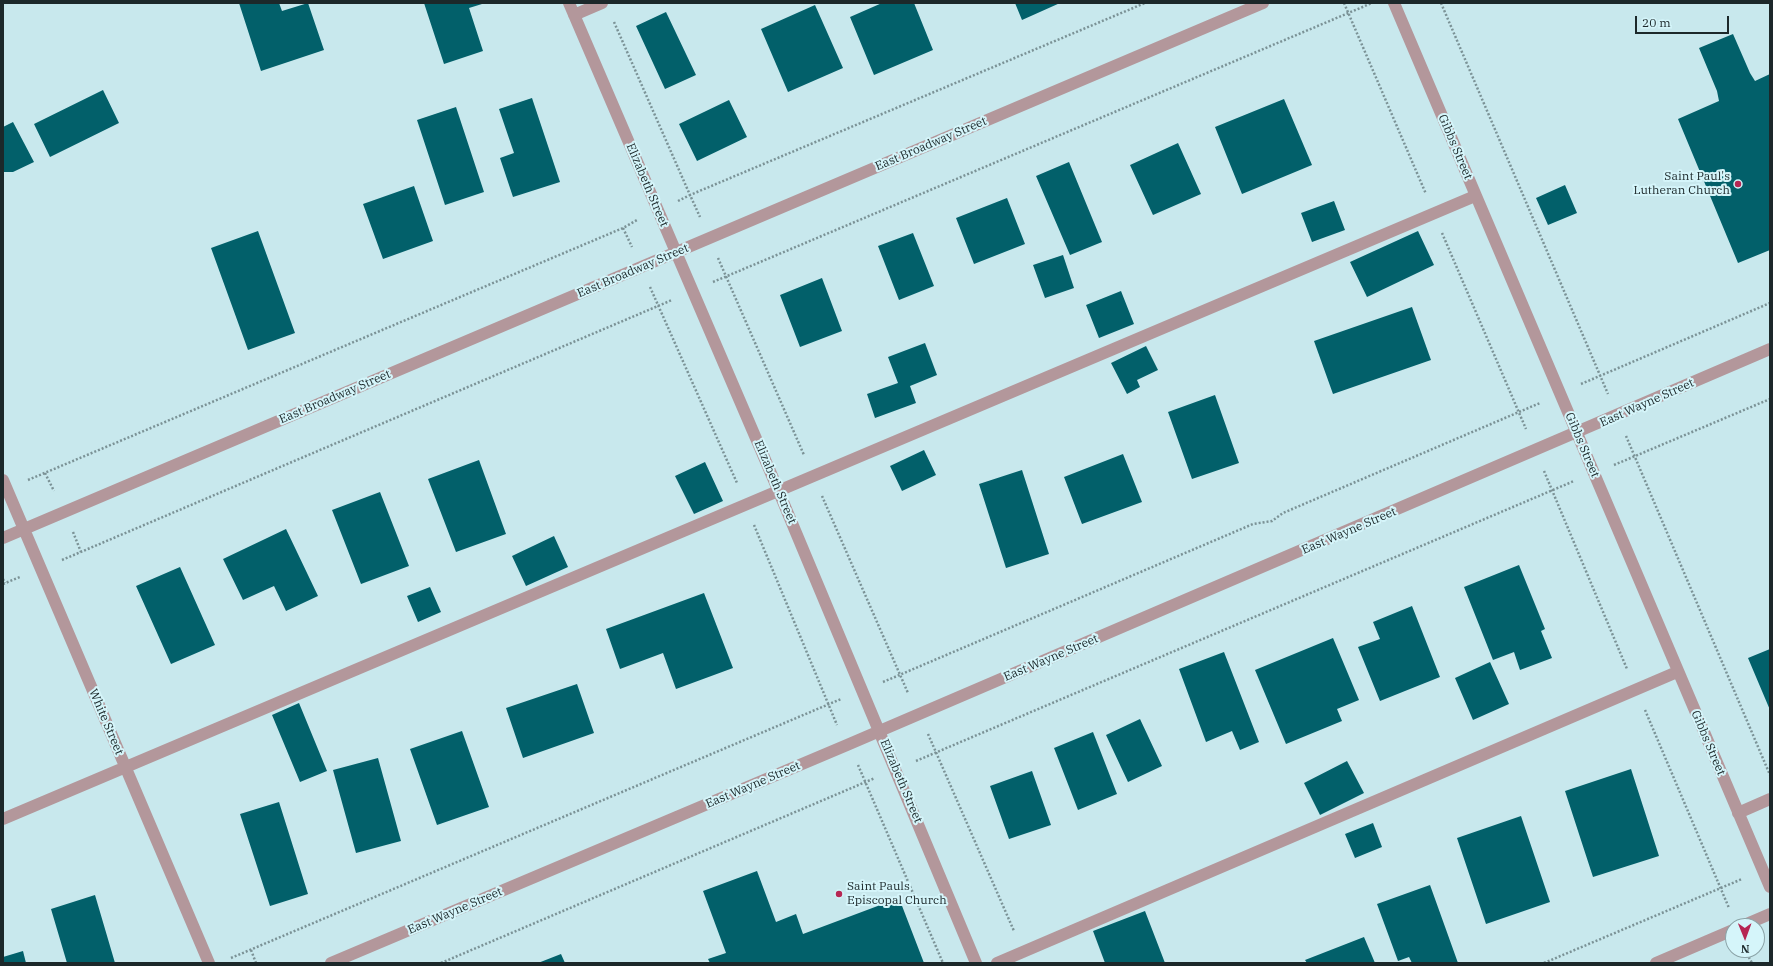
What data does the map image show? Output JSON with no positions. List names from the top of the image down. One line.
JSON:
{"streets":{"street":["East Broadway Street","Gibbs Street","Elizabeth Street","East Wayne Street","White Street"]},"crossings":[["East Broadway Street","Elizabeth Street"],["East Broadway Street","White Street"],["Gibbs Street","East Wayne Street"],["Elizabeth Street","East Wayne Street"]],"places":["Saint Paul's Lutheran Church","Saint Pauls Episcopal Church"],"scale_bar":"20 m","north":"bottom"}
